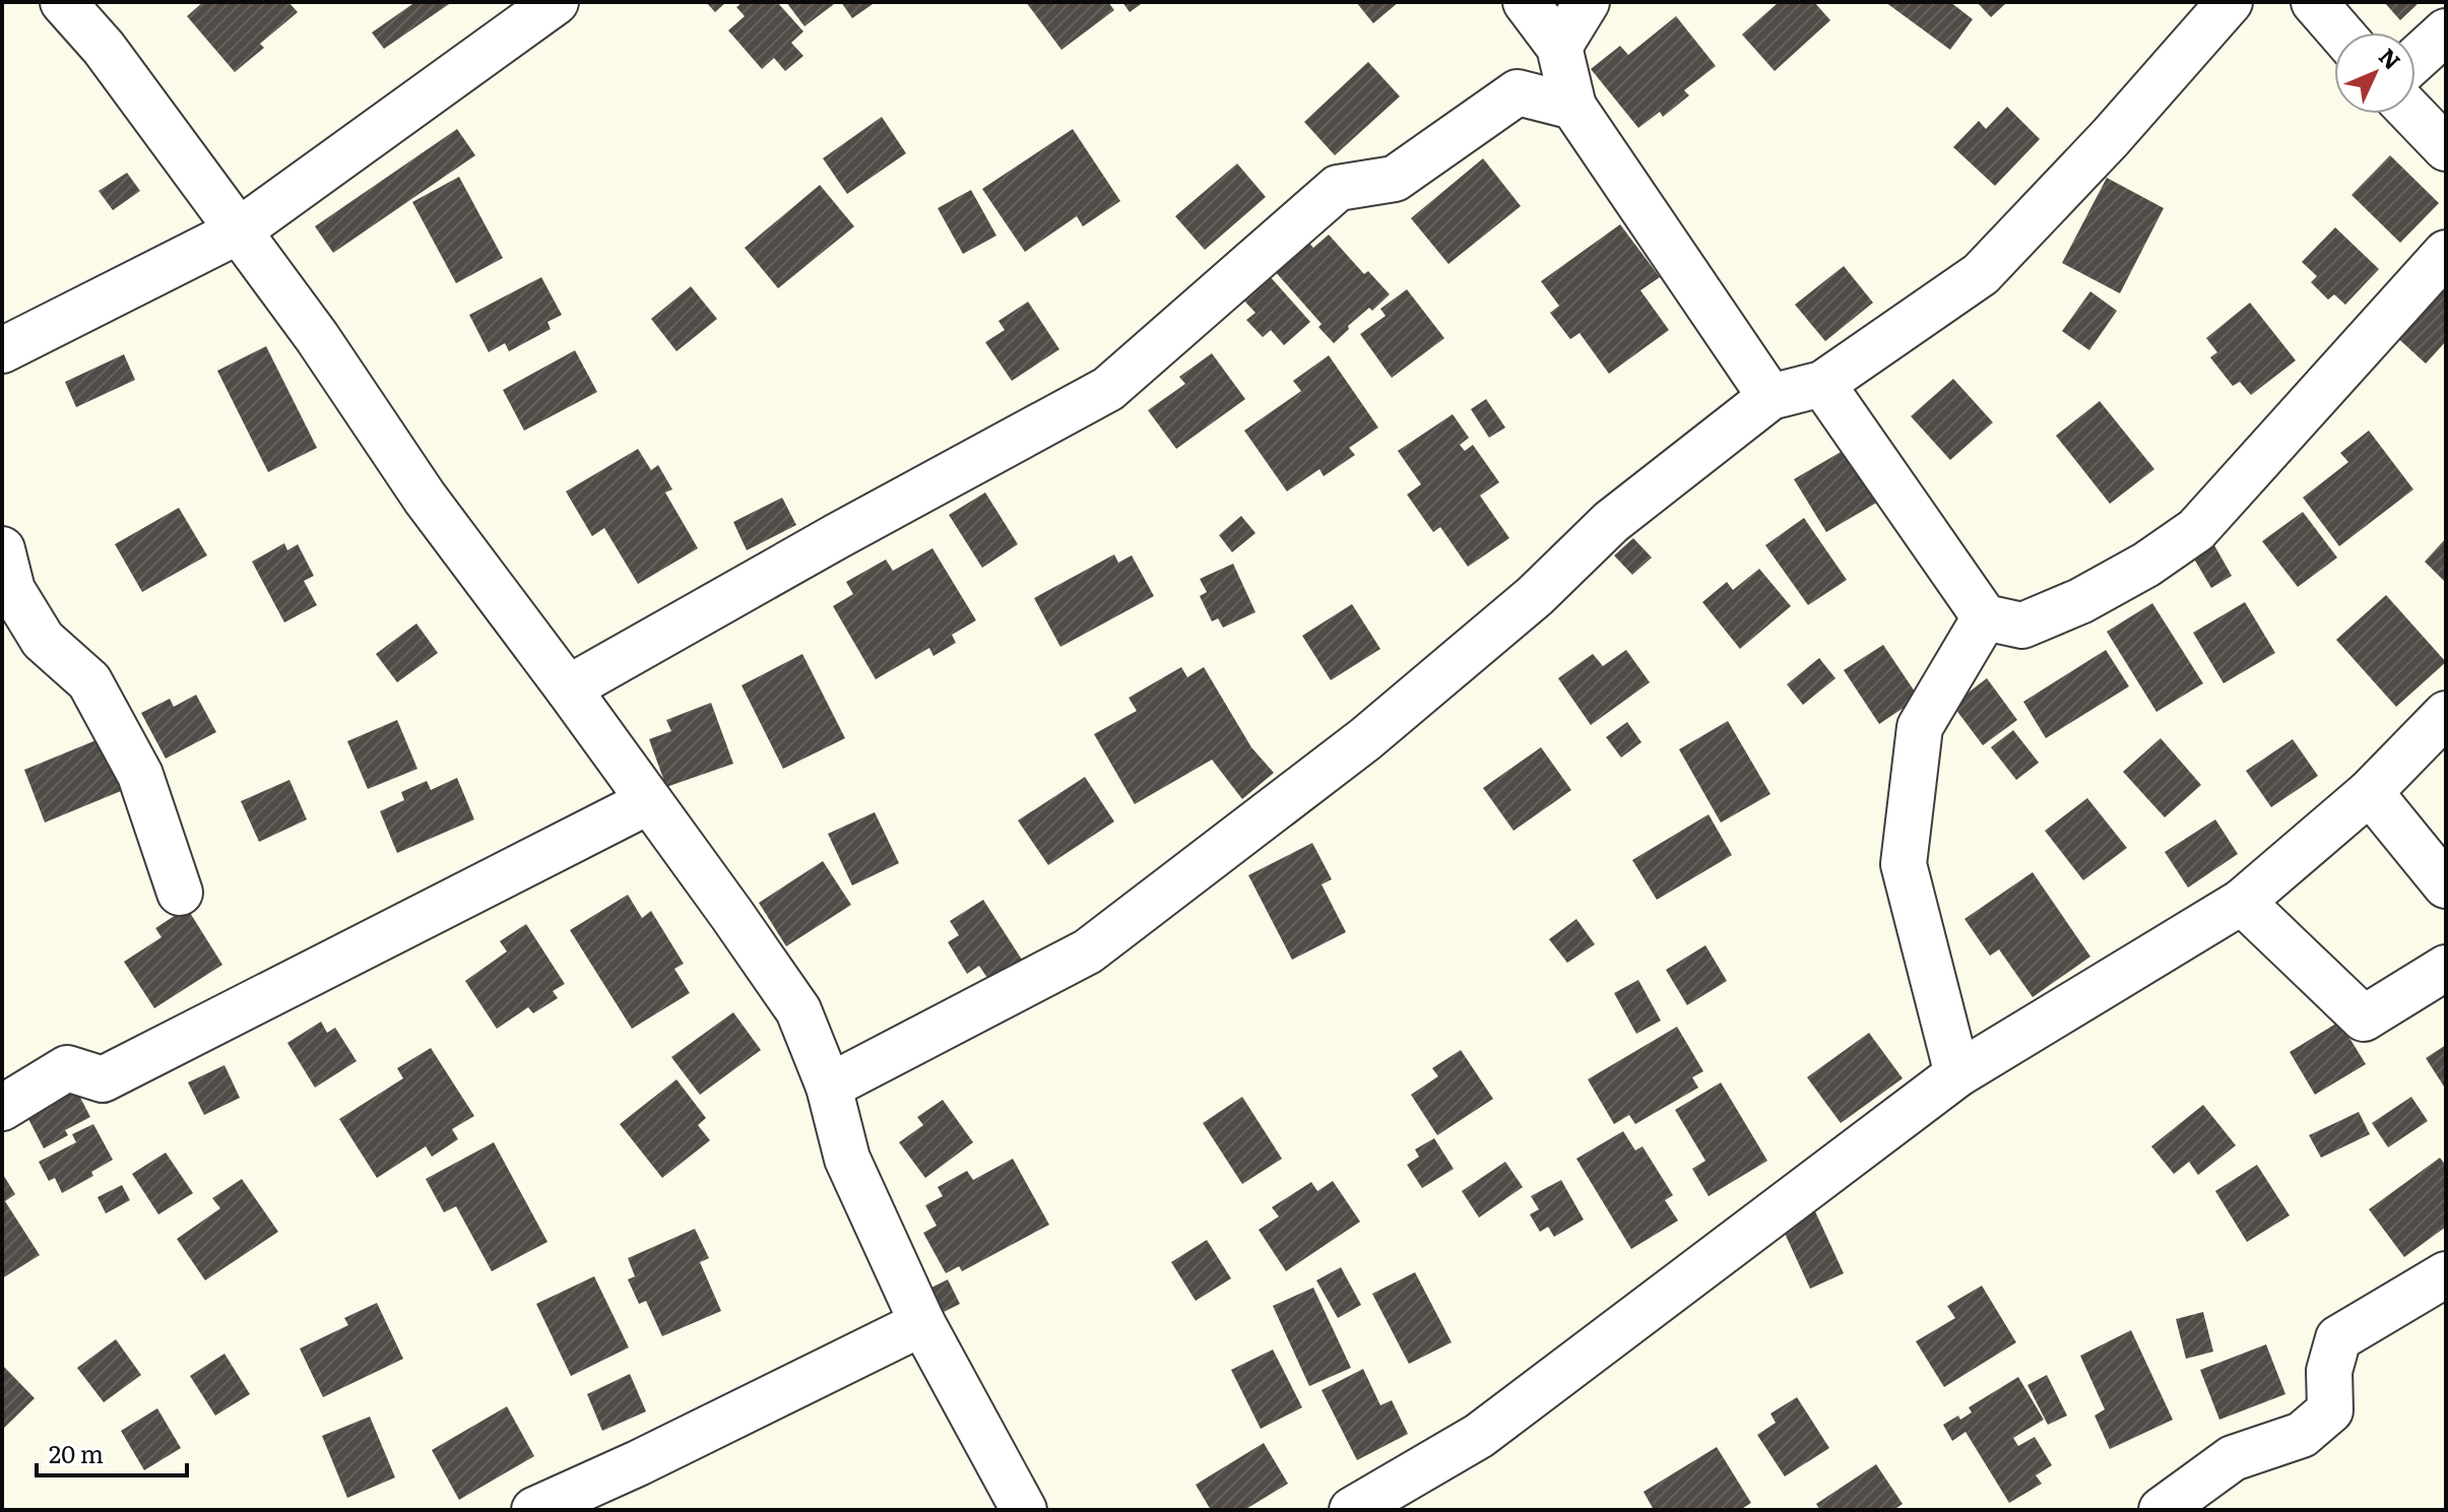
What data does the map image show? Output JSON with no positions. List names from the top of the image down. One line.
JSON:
{"scale_bar":"20 m","north":"top right"}
